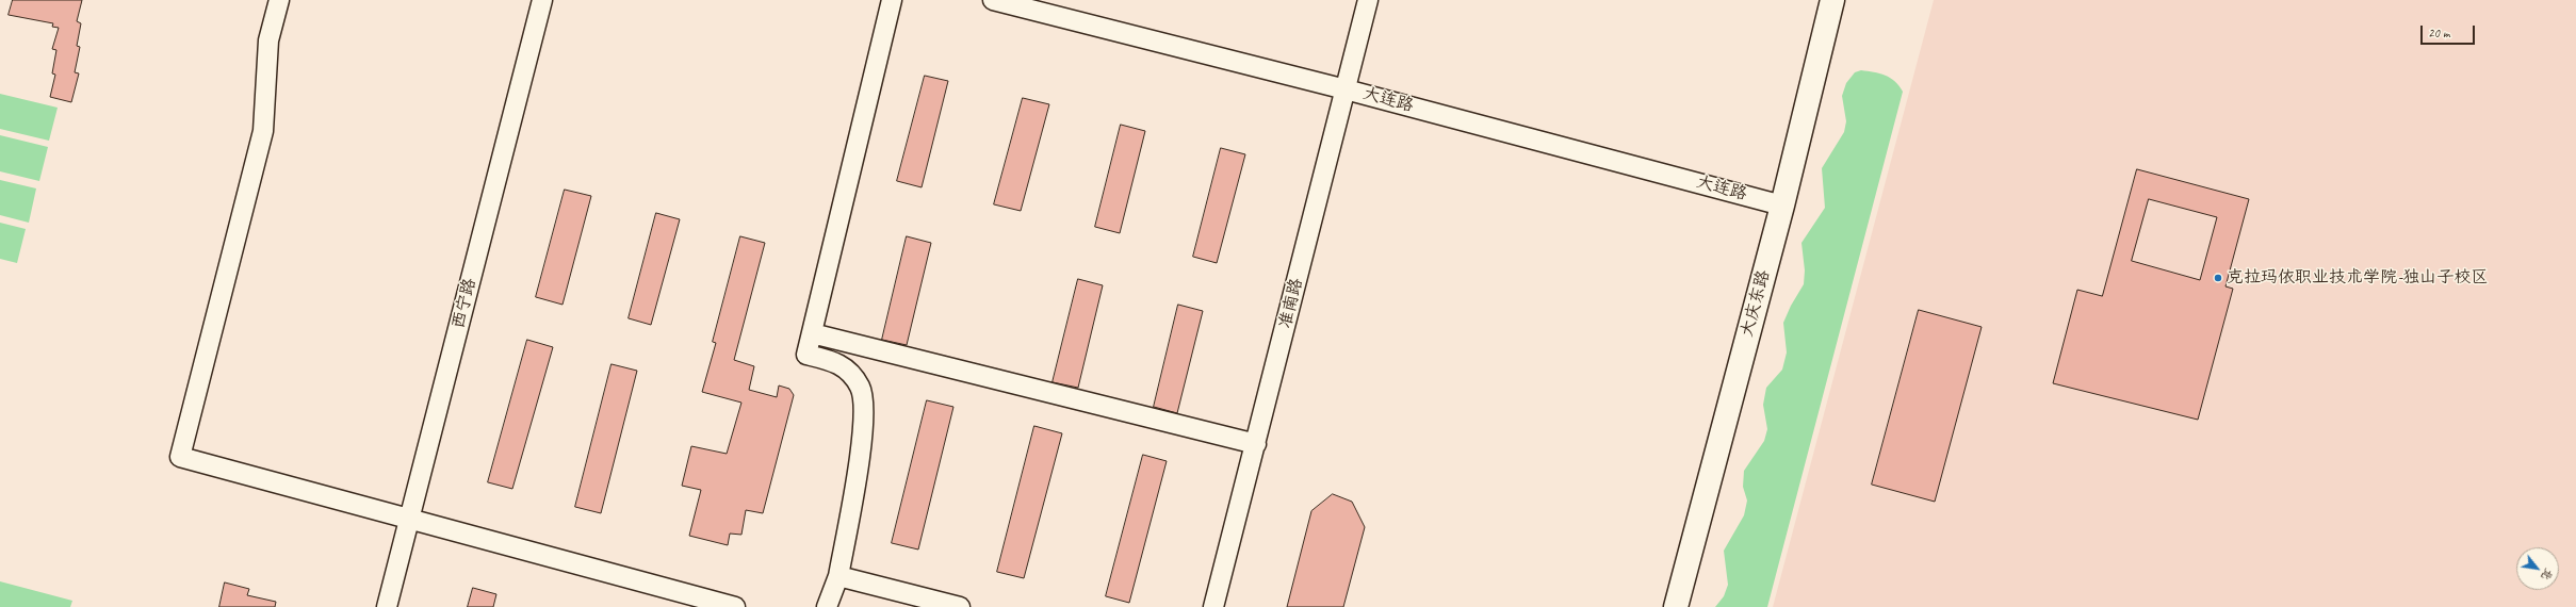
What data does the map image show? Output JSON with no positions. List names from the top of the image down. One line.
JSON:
{"streets":{"main road":["大庆东路"],"street":["大连路","西宁路","准南路"]},"crossings":[["大连路","准南路"],["大连路","大庆东路"]],"places":["克拉玛依职业技术学院-独山子校区"],"scale_bar":"20 m","north":"bottom right"}
